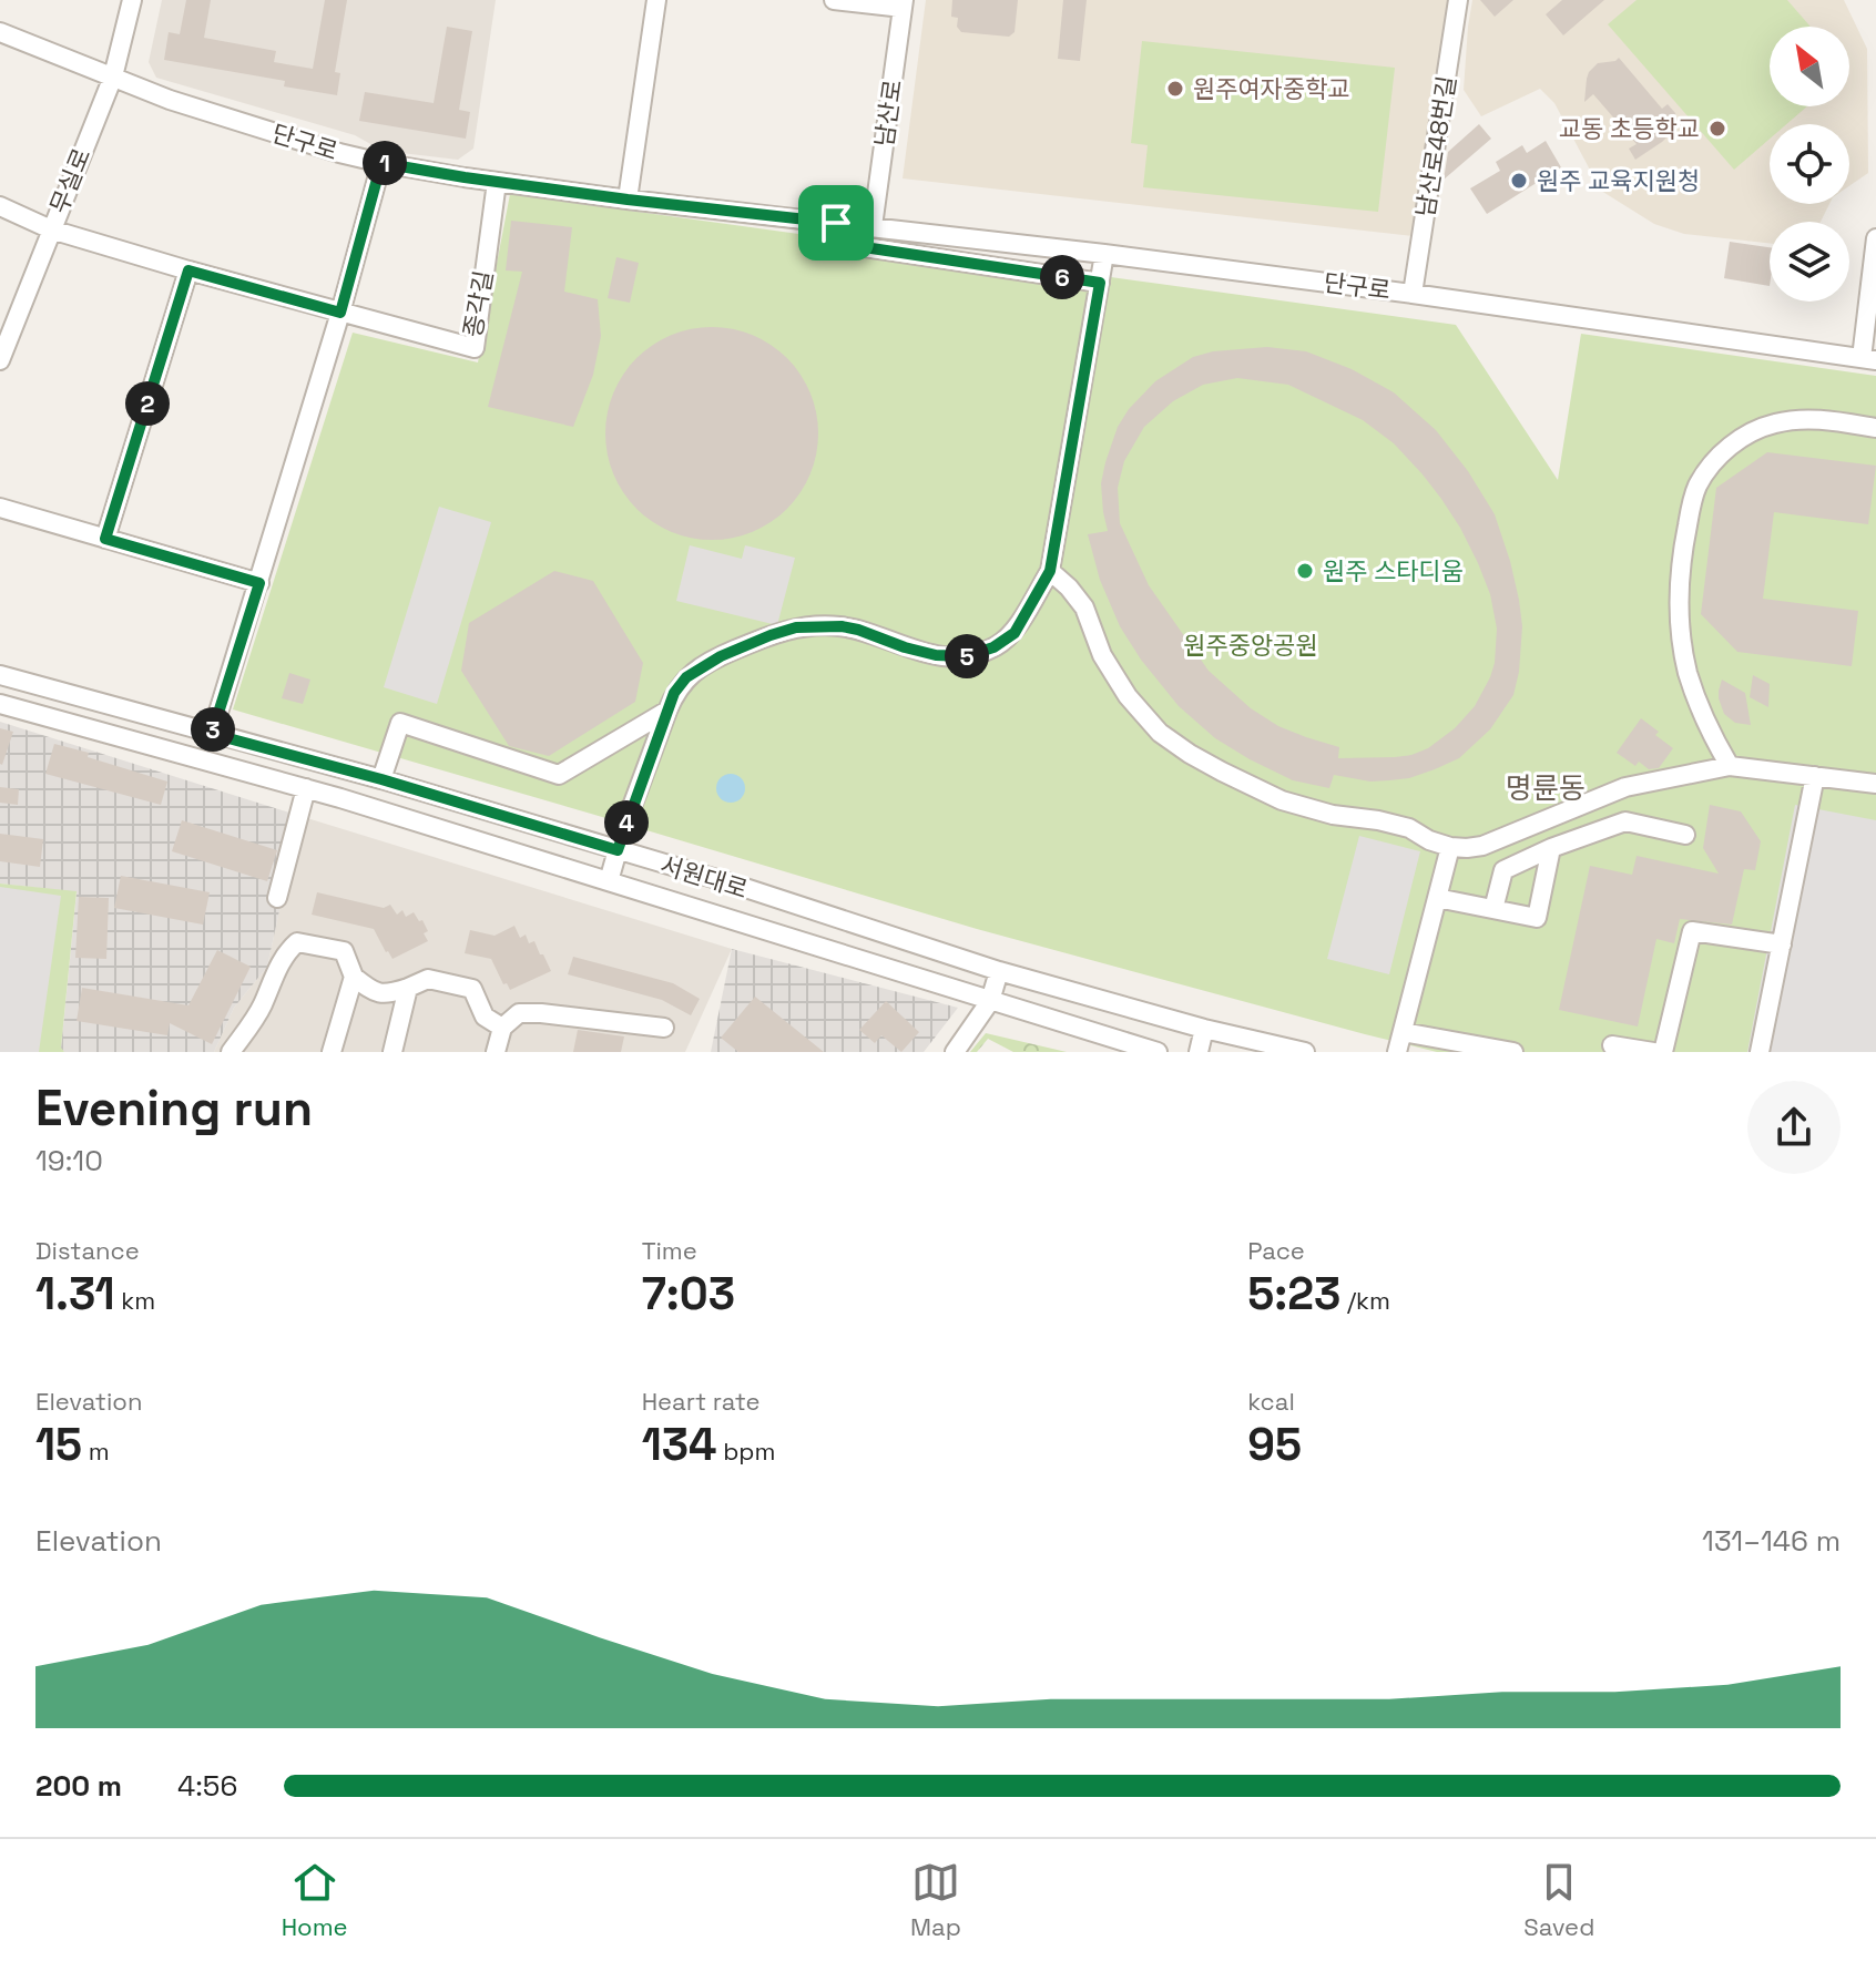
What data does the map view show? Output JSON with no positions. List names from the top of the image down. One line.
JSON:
{"streets":{"street":["남산로","단구로","남산로48번길","무실로","종각길","서원대로"]},"crossings":[["남산로","단구로"],["단구로","남산로48번길"],["단구로","무실로"],["단구로","종각길"],["무실로","종각길"]],"districts":["명륜동"],"parks":["원주중앙공원"],"places":["원주여자중학교","교동 초등학교","원주 교육지원청","원주 스타디움"],"north":"top left","page":{"pins":["1","6","2","5","3","4"],"heading":["Evening run","19:10"],"stats":[["Distance","1.31 km"],["Time","7:03"],["Pace","5:23 /km"],["Elevation","15 m"],["Heart rate","134 bpm"],["kcal","95"]],"chart":["Elevation","131–146 m"],"list":[{"name":"200 m","note":"4:56"}],"tabs":["Home","Map","Saved"]}}
